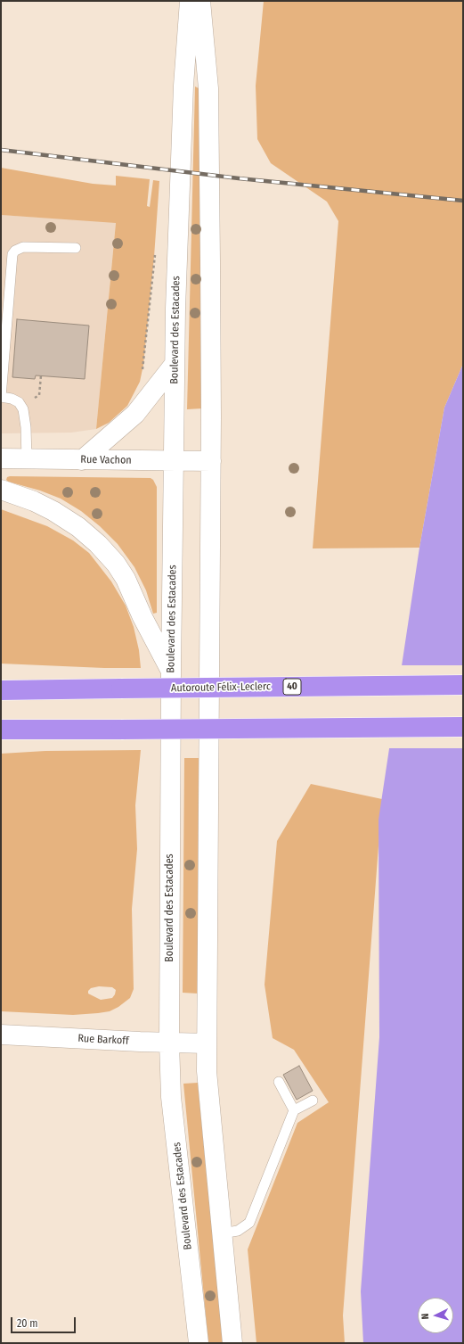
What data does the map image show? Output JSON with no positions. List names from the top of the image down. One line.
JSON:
{"streets":{"highway":["40","Autoroute Félix-Leclerc"],"street":["Boulevard des Estacades","Rue Vachon","Rue Barkoff"]},"crossings":[["Boulevard des Estacades","Rue Vachon"],["Boulevard des Estacades","Rue Barkoff"]],"scale_bar":"20 m","north":"left"}
